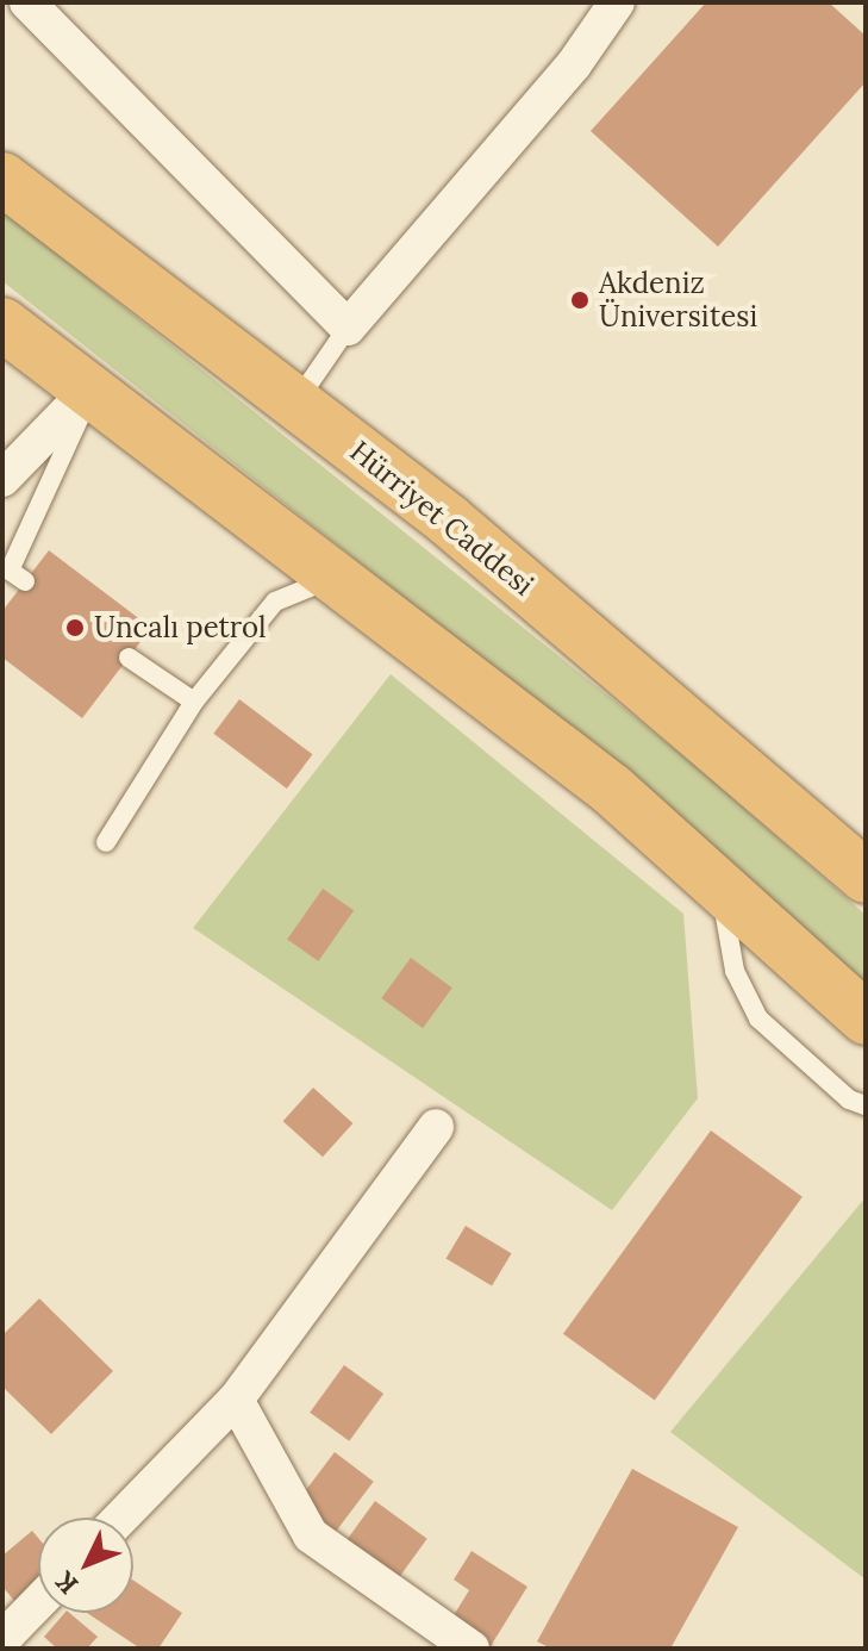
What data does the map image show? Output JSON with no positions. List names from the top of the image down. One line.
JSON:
{"streets":{"highway":["Hürriyet Caddesi"]},"places":["Akdeniz Üniversitesi","Uncalı petrol"],"north":"bottom left"}
